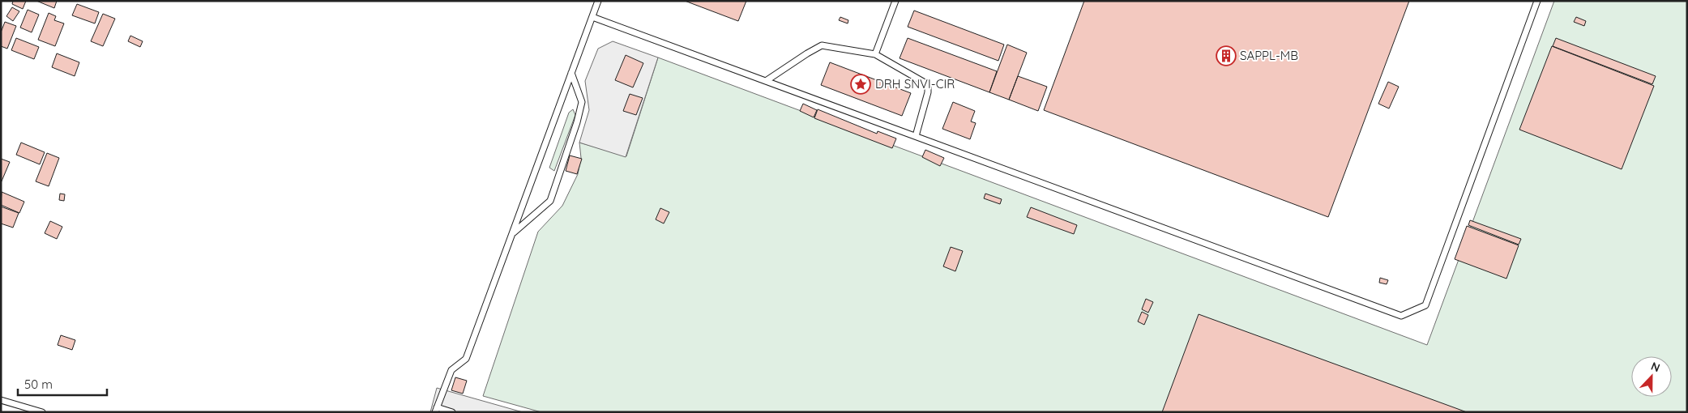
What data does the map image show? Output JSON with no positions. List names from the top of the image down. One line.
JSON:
{"places":{"building":["SAPPL-MB"],"place":["DRH SNVI-CIR"]},"scale_bar":"50 m","north":"top"}
